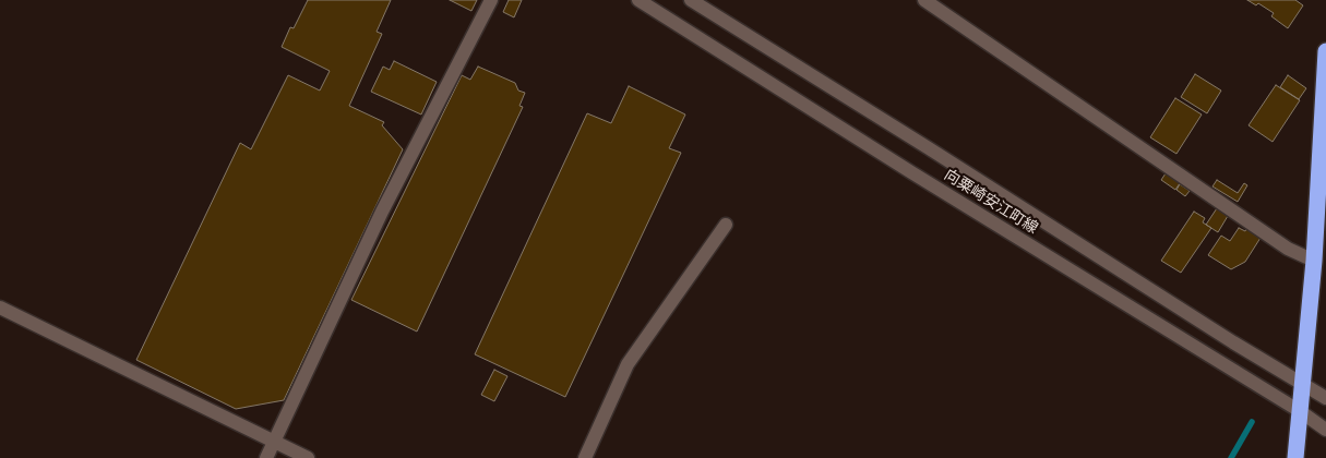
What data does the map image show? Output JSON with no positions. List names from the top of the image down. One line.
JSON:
{"streets":{"street":["向粟崎安江町線"]}}
